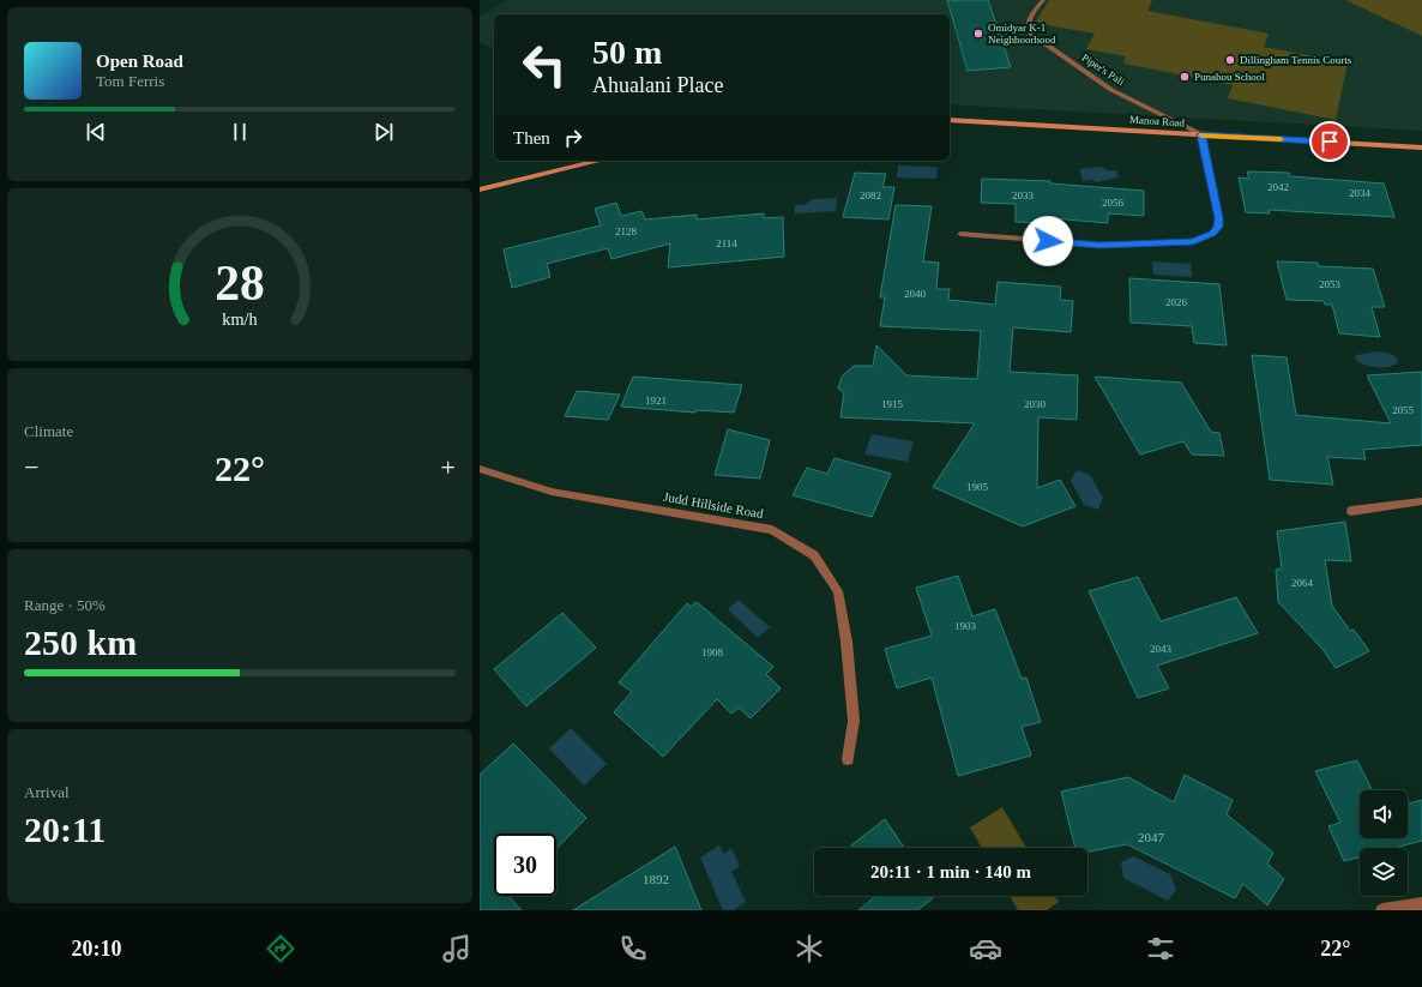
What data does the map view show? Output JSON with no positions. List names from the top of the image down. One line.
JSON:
{"streets":{"main road":["Manoa Road"],"street":["Piper's Pali","Judd Hillside Road"]},"crossings":[["Piper's Pali","Manoa Road"]],"places":["Omidyar K-1 Neighboorhood","Dillingham Tennis Courts","Punahou School"],"house_numbers":["2042","2034","2082","2033","2056","2128","2114","2053","2040","2026","1921","1915","2030","2055","1905","2064","1903","2043","1908","2047","1892"],"page":{"turn":["50 m","Ahualani Place"],"song":["Open Road","Tom Ferris"],"then":"Then","tile":["Climate",["Range · 50%","250 km"],["Arrival","20:11"]],"heat":["−","22°","+"],"limit":"30","trip":"20:11 · 1 min · 140 m","tabs":["20:10","22°"],"gauge":["28","km/h"]}}
